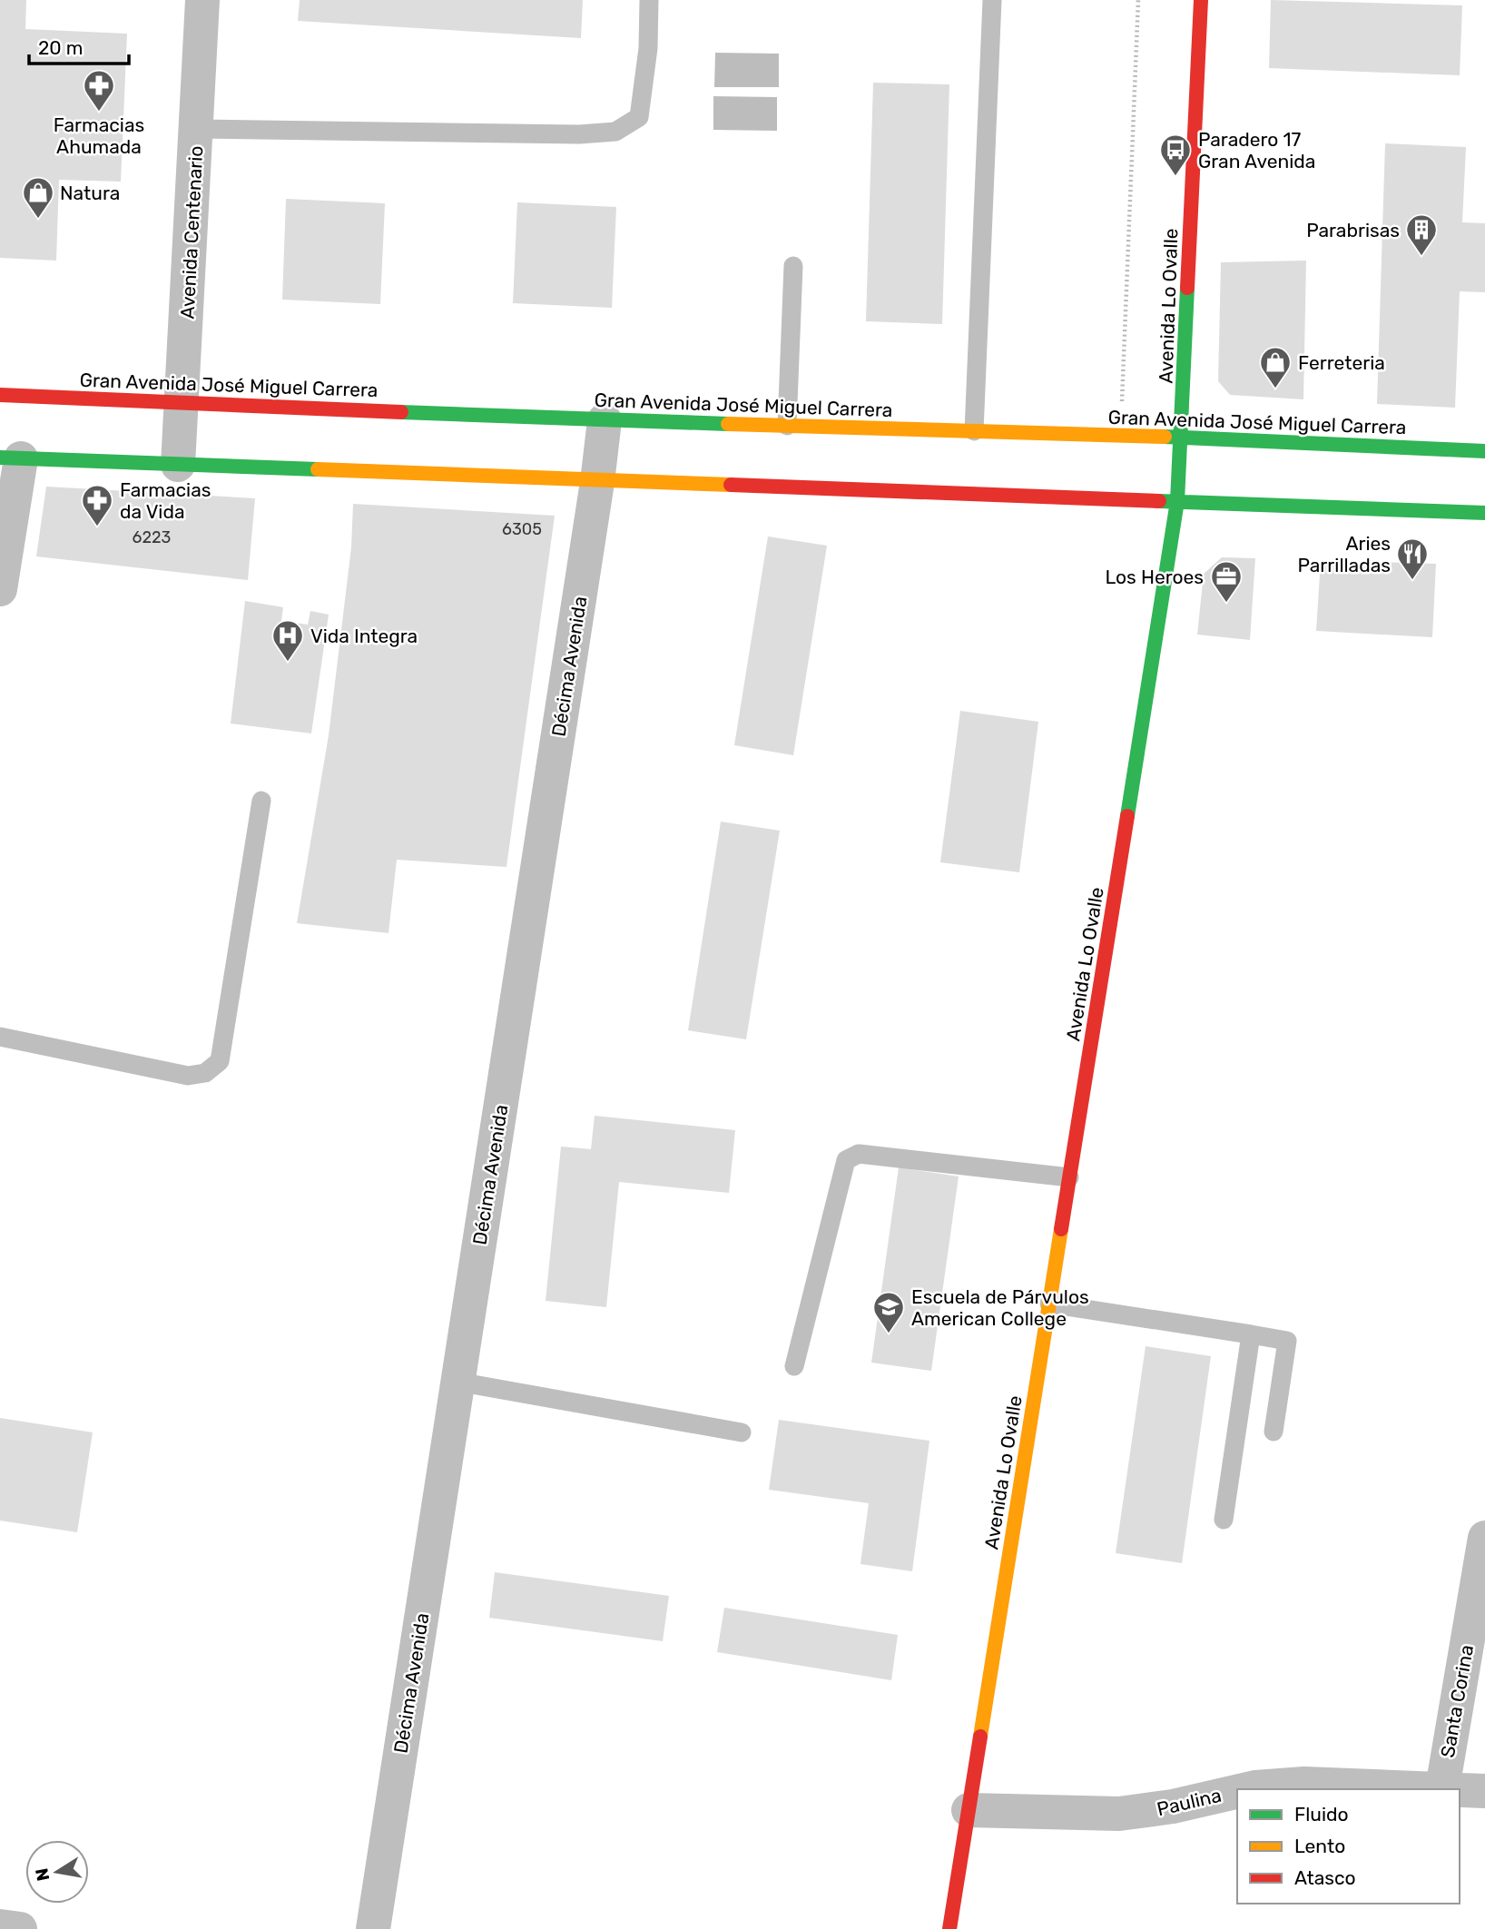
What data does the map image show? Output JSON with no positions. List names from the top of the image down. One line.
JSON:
{"streets":{"main road":["Avenida Lo Ovalle","Gran Avenida José Miguel Carrera"],"street":["Avenida Centenario","Décima Avenida","Santa Corina","Paulina"]},"crossings":[["Avenida Centenario","Gran Avenida José Miguel Carrera"],["Avenida Lo Ovalle","Gran Avenida José Miguel Carrera"],["Avenida Lo Ovalle","Paulina"],["Gran Avenida José Miguel Carrera","Décima Avenida"],["Santa Corina","Paulina"]],"places":{"pharmacy":["Farmacias Ahumada","Farmacias da Vida"],"bus stop":["Paradero 17 Gran Avenida"],"shop":["Natura","Ferreteria"],"building":["Parabrisas"],"restaurant":["Aries Parrilladas"],"office":["Los Heroes"],"hospital":["Vida Integra"],"school or university":["Escuela de Párvulos American College"]},"house_numbers":["6305","6223"],"legend":["Fluido","Lento","Atasco"],"scale_bar":"20 m","north":"left"}
